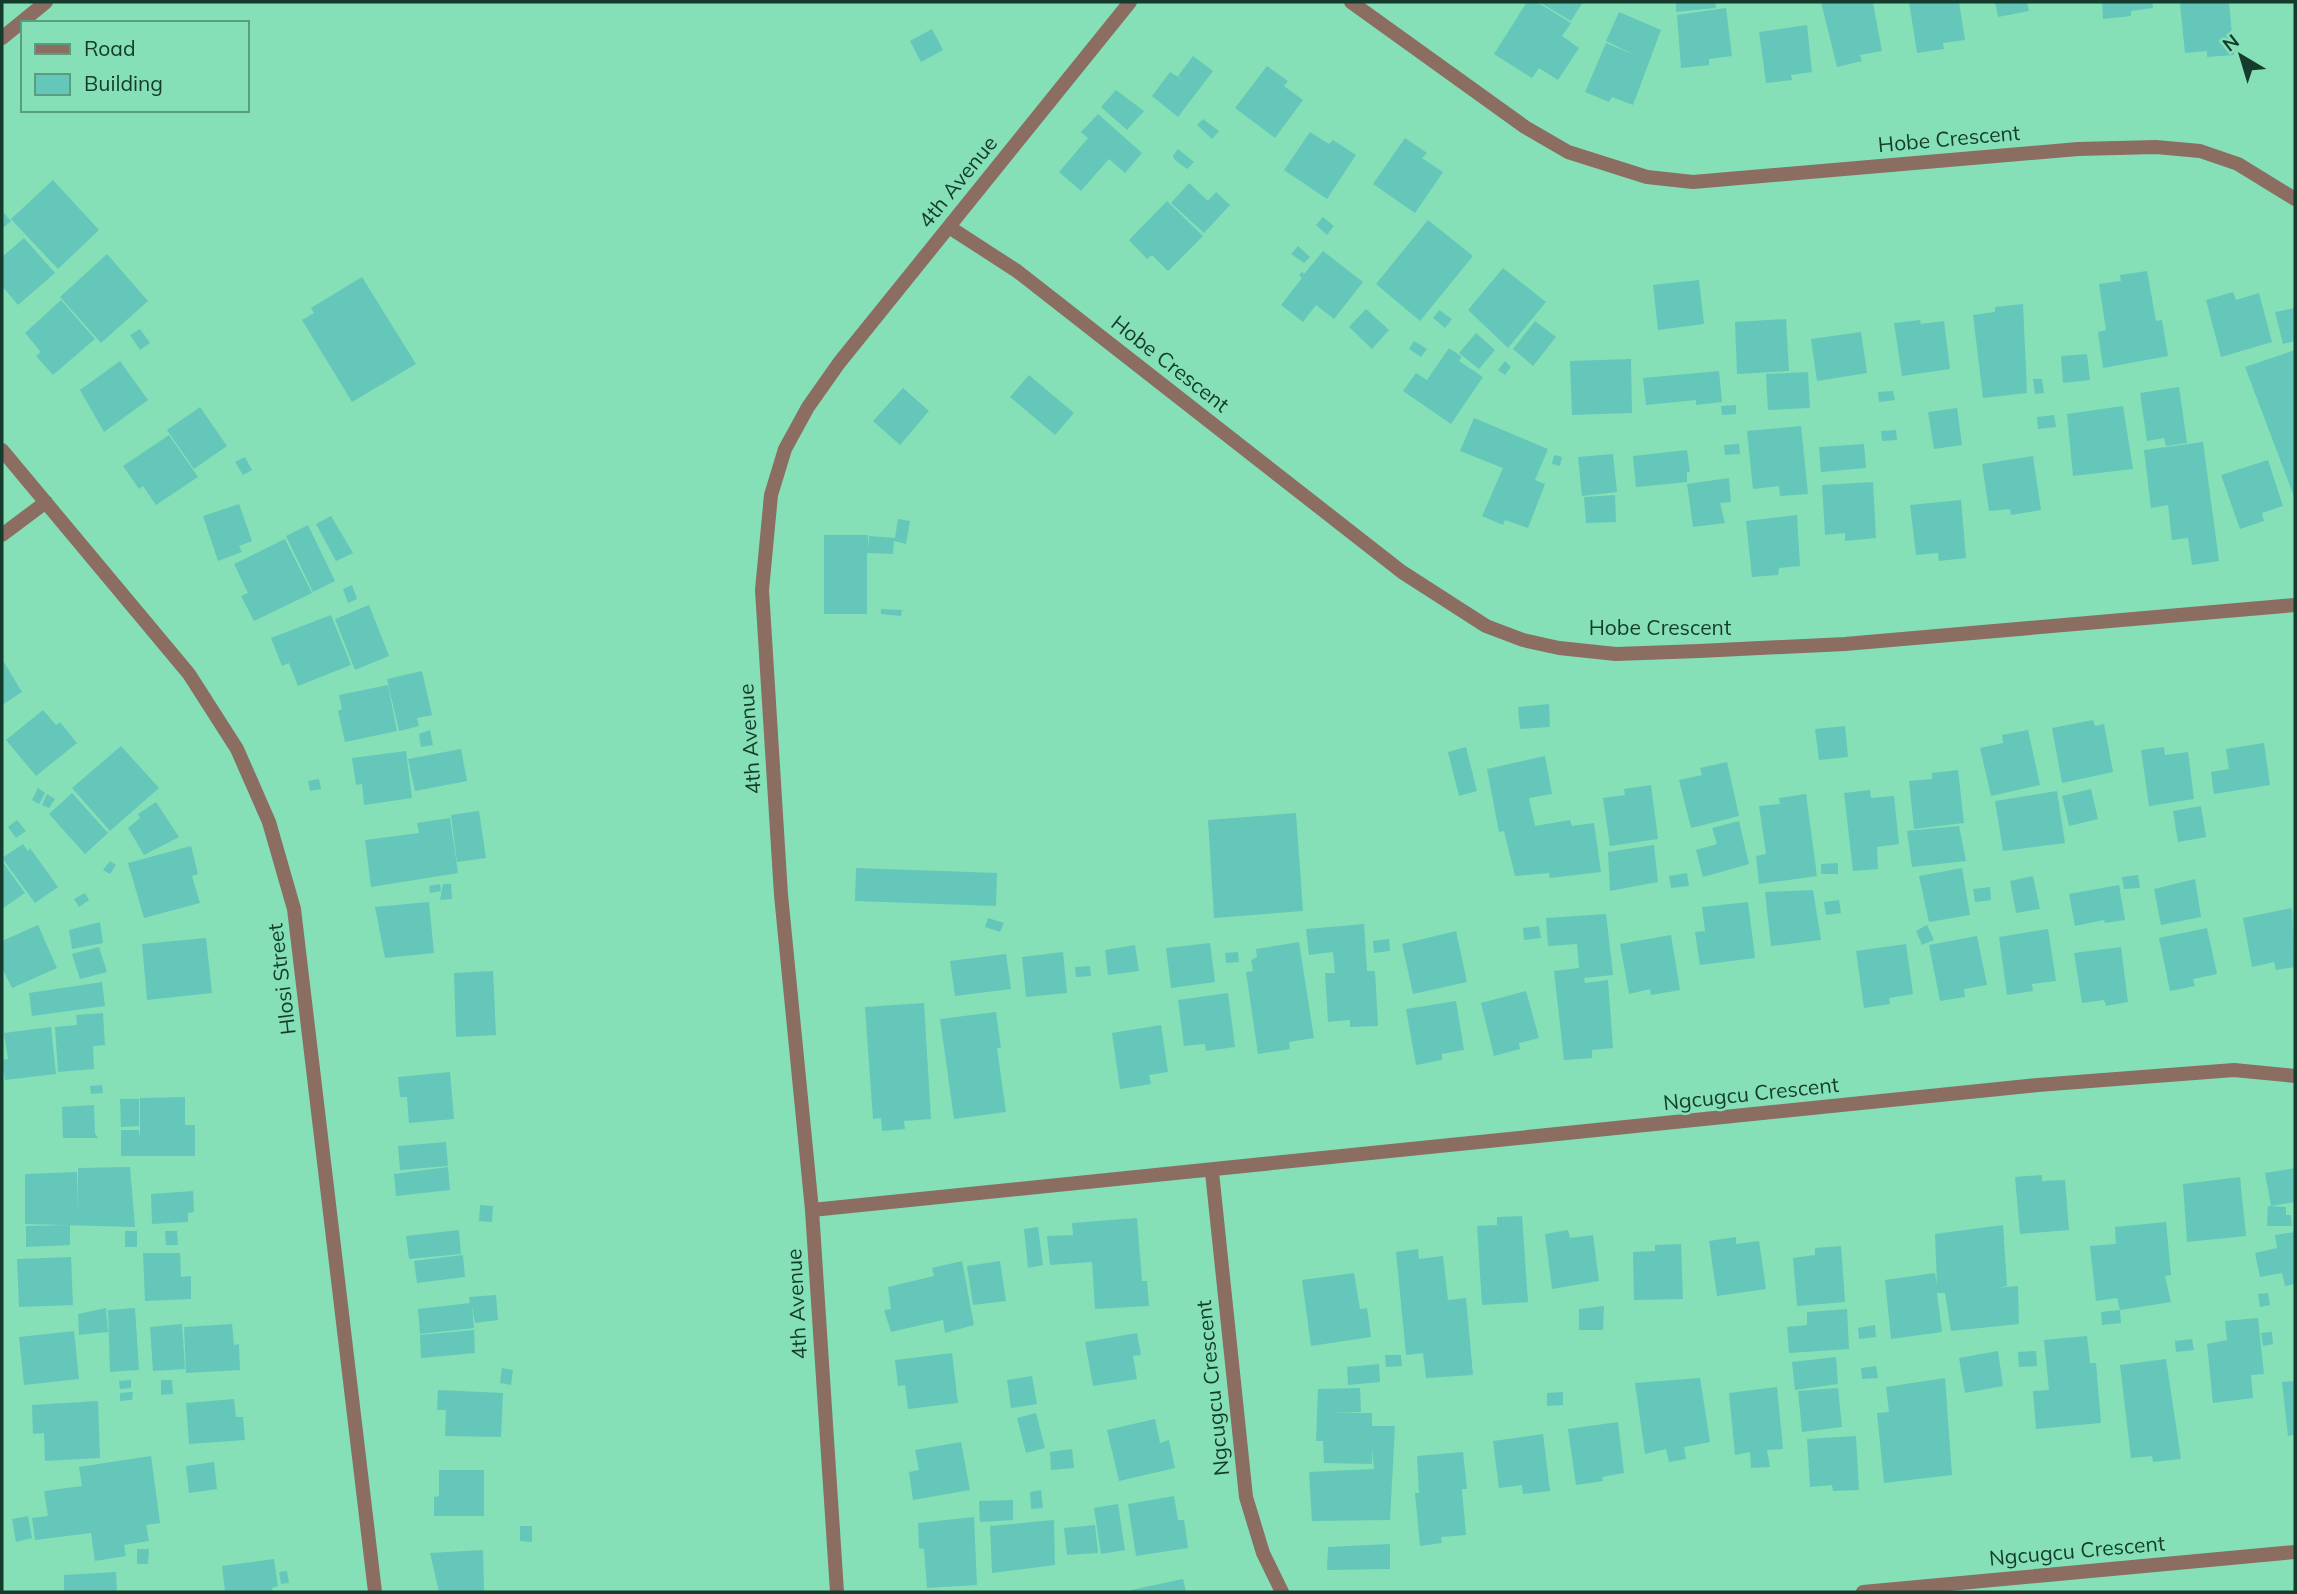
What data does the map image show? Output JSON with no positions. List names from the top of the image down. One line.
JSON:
{"streets":{"street":["Hobe Crescent","4th Avenue","Hlosi Street","Ngcugcu Crescent"]},"crossings":[["Hobe Crescent","4th Avenue"],["4th Avenue","Ngcugcu Crescent"]],"legend":["Road","Building"],"north":"top left"}
